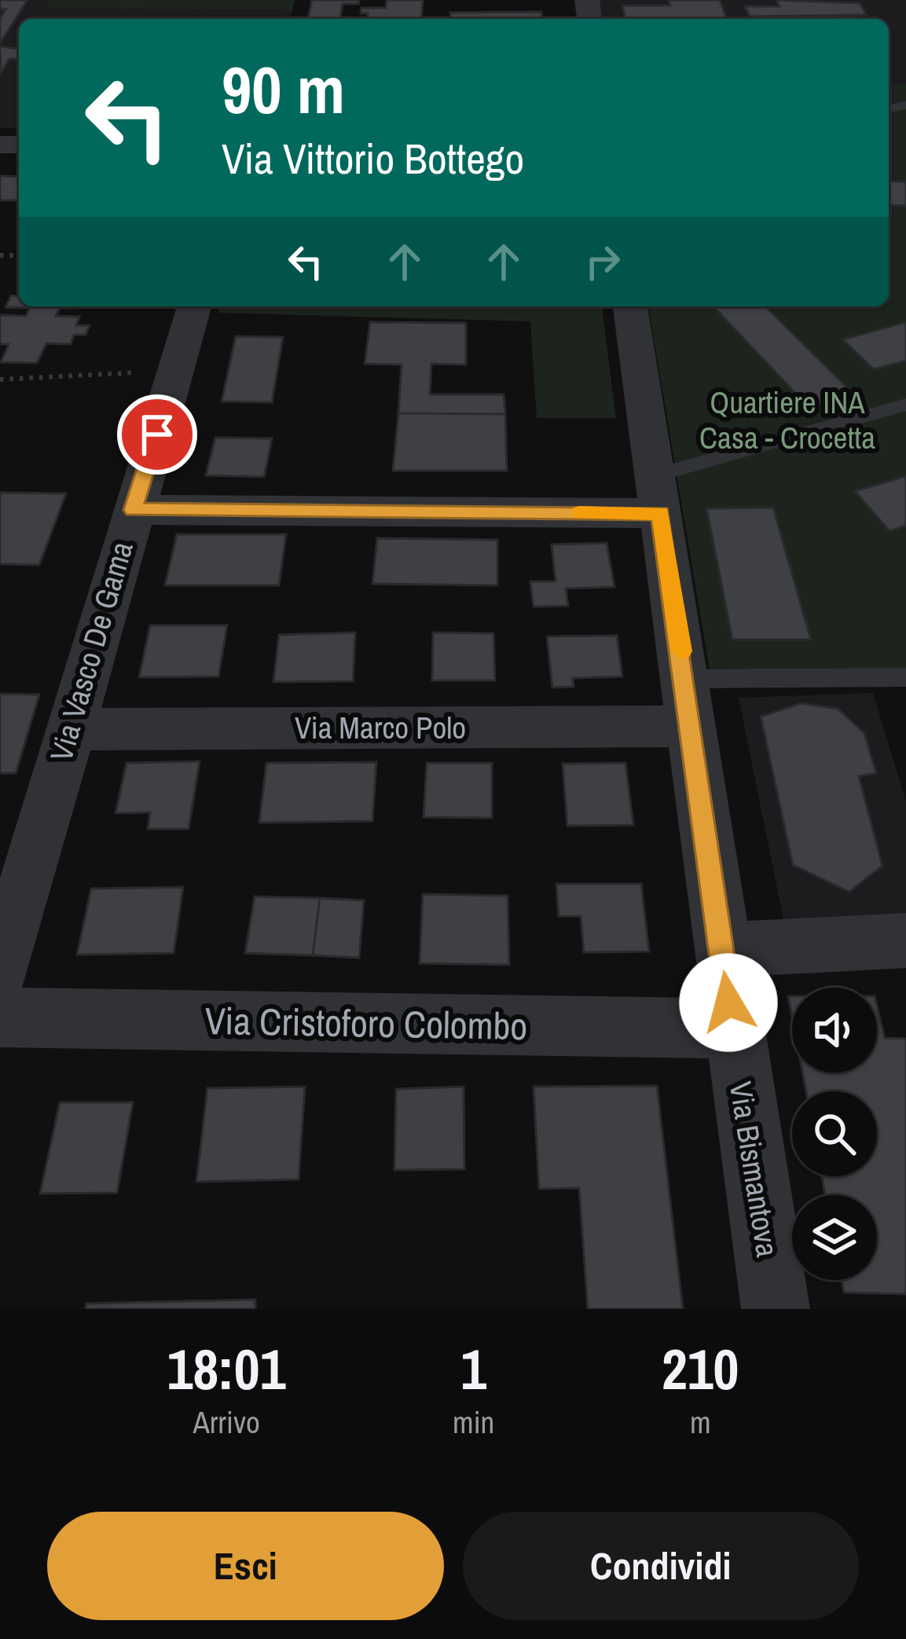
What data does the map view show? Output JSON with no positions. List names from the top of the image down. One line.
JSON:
{"streets":{"street":["Via Vasco De Gama","Via Marco Polo","Via Cristoforo Colombo","Via Bismantova"]},"crossings":[["Via Vasco De Gama","Via Marco Polo"],["Via Marco Polo","Via Bismantova"],["Via Cristoforo Colombo","Via Bismantova"]],"parks":["Quartiere INA Casa - Crocetta"],"page":{"turn":["90 m","Via Vittorio Bottego"],"eta":["18:01","Arrivo","1","min","210","m"],"buttons":["Esci","Condividi"]}}
